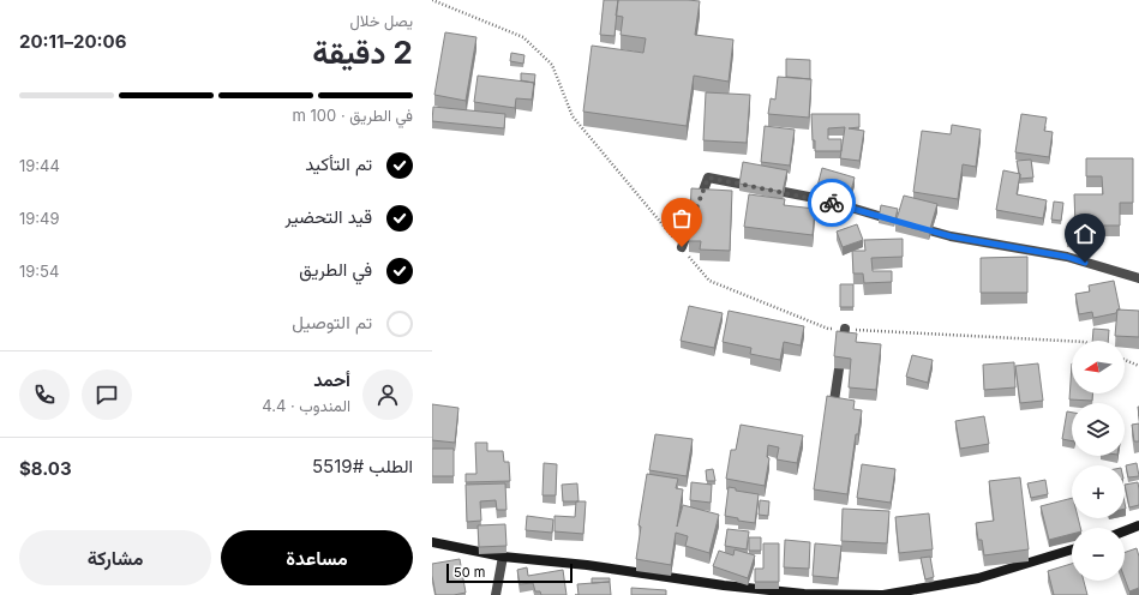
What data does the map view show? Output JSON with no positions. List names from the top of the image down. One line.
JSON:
{"scale_bar":"50 m","north":"left","page":{"heading":["2 دقيقة","يصل خلال","20:06–20:11"],"panel":["أحمد","المندوب · 4.4","الطلب #5519","$8.03"],"bar":"في الطريق · 100 m","list":[["تم التأكيد","19:44"],["قيد التحضير","19:49"],["في الطريق","19:54"],"تم التوصيل"],"map_buttons":["+","−"],"buttons":["مساعدة","مشاركة"],"scale":"50 m"}}
